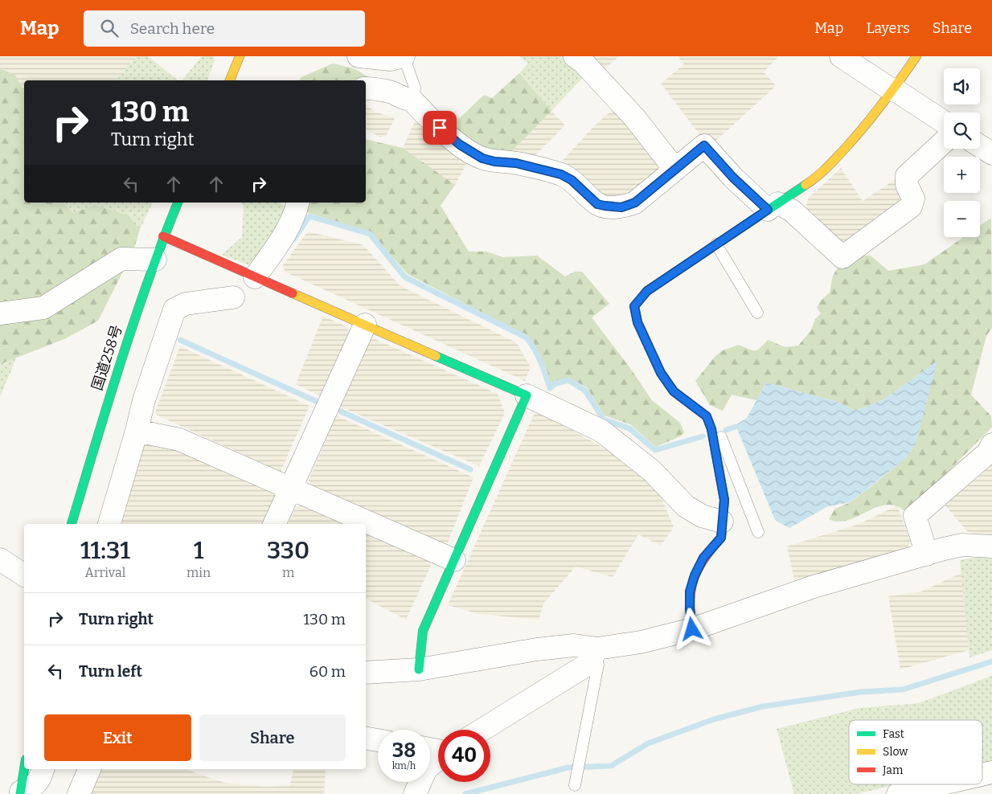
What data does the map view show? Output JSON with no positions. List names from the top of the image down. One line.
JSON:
{"streets":{"main road":["国道258号"]},"legend":["Fast","Slow","Jam"],"page":{"header":"Map","search":"Search here","nav":["Map","Layers","Share"],"map_buttons":["+","−"],"turn":["130 m","Turn right"],"eta":["11:31","Arrival","1","min","330","m"],"list":[{"name":"Turn right","value":"130 m"},{"name":"Turn left","value":"60 m"}],"buttons":["Exit","Share"],"speed":"38 km/h","limit":"40"}}
